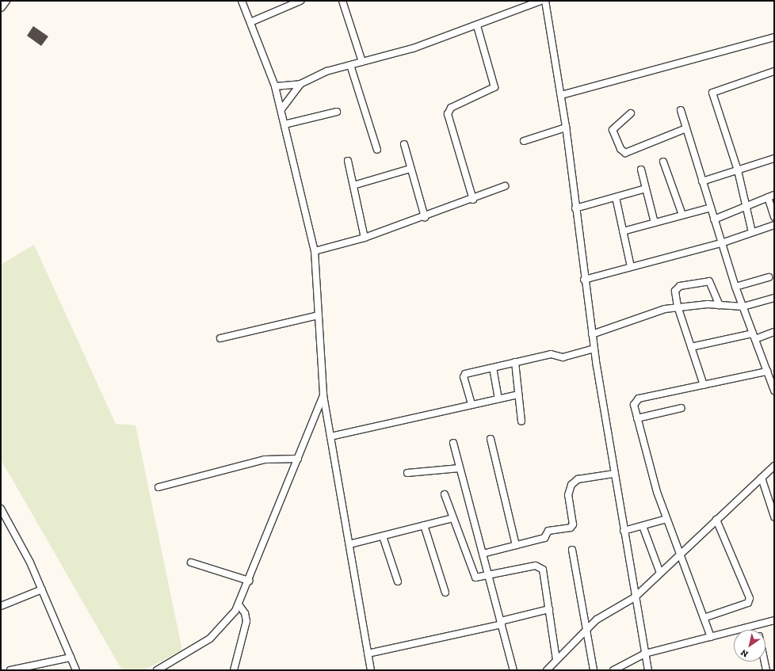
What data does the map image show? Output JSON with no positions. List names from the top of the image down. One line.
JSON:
{"north":"bottom left"}
